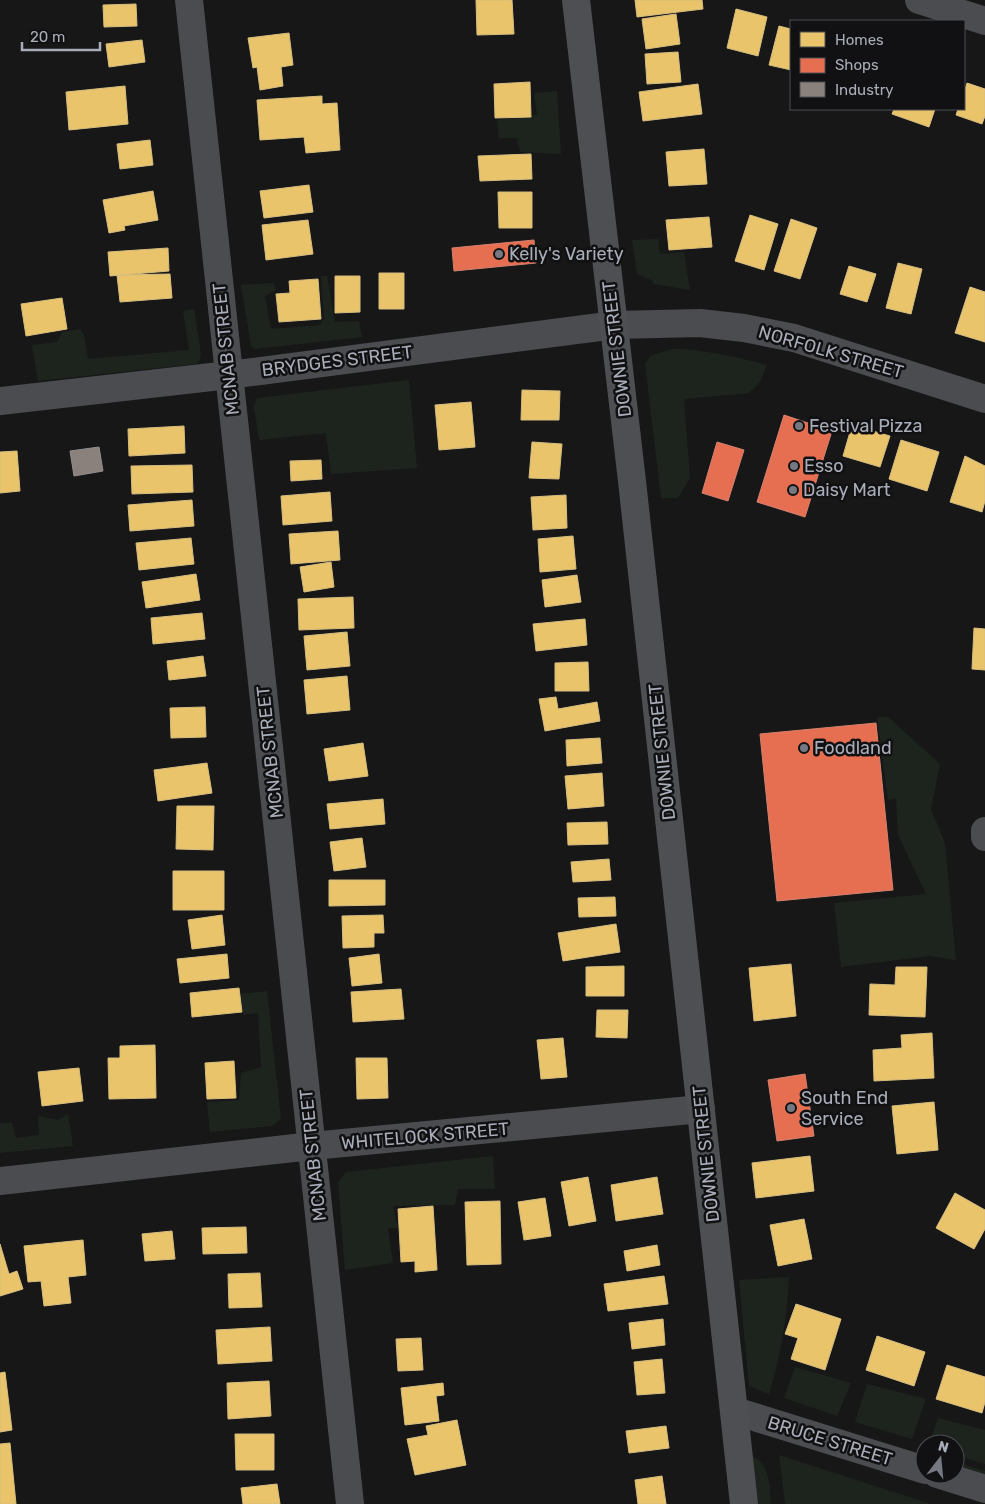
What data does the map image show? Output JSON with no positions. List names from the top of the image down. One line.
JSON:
{"streets":{"main road":["DOWNIE STREET"],"street":["MCNAB STREET","NORFOLK STREET","BRYDGES STREET","WHITELOCK STREET","BRUCE STREET"]},"crossings":[["MCNAB STREET","BRYDGES STREET"],["MCNAB STREET","WHITELOCK STREET"],["DOWNIE STREET","NORFOLK STREET"],["DOWNIE STREET","BRYDGES STREET"],["DOWNIE STREET","WHITELOCK STREET"],["DOWNIE STREET","BRUCE STREET"],["NORFOLK STREET","BRYDGES STREET"]],"places":["Kelly's Variety","Festival Pizza","Esso","Daisy Mart","Foodland","South End Service"],"legend":["Homes","Shops","Industry"],"scale_bar":"20 m","north":"top"}
